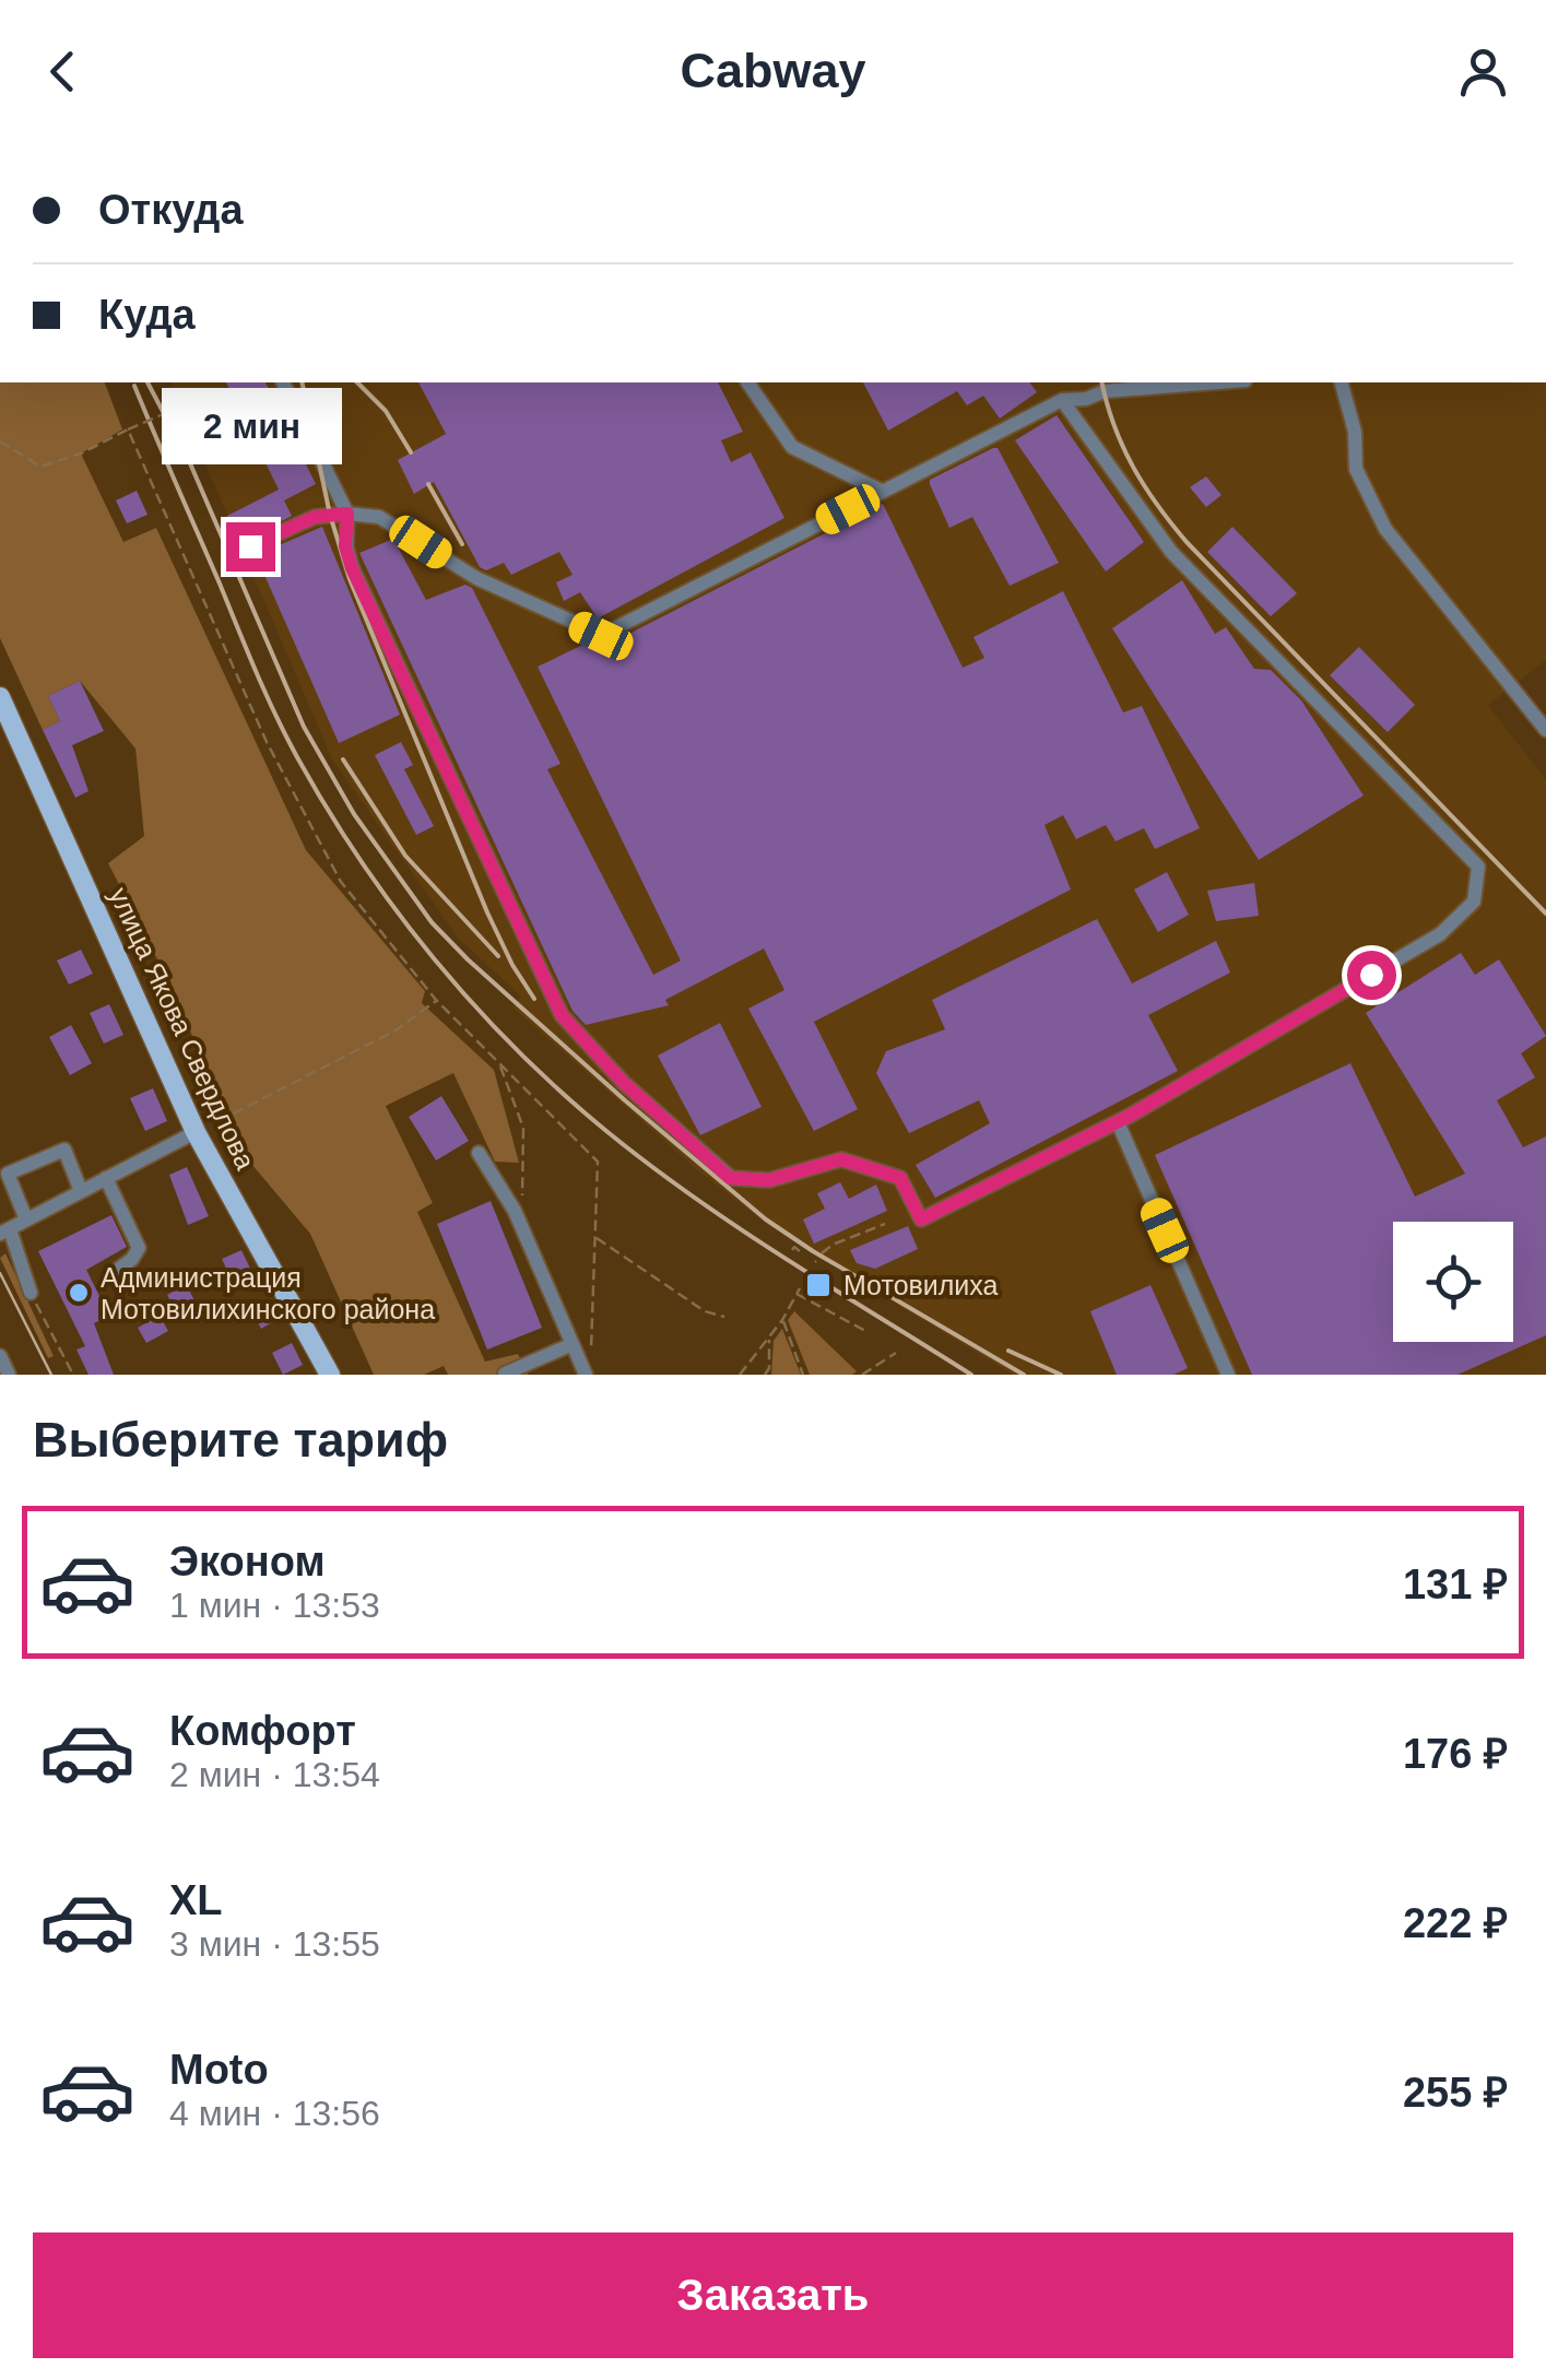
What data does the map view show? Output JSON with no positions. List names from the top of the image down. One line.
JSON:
{"streets":{"main road":["улица Якова Свердлова"]},"places":{"transit":["Мотовилиха"],"other":["Администрация Мотовилихинского района"]},"page":{"header":"Cabway","banner":["Откуда","Куда"],"bubble":"2 мин","heading":"Выберите тариф","list":[{"name":"Эконом","note":"1 мин · 13:53","value":"131 ₽"},{"name":"Комфорт","note":"2 мин · 13:54","value":"176 ₽"},{"name":"XL","note":"3 мин · 13:55","value":"222 ₽"},{"name":"Moto","note":"4 мин · 13:56","value":"255 ₽"}],"buttons":"Заказать"}}
